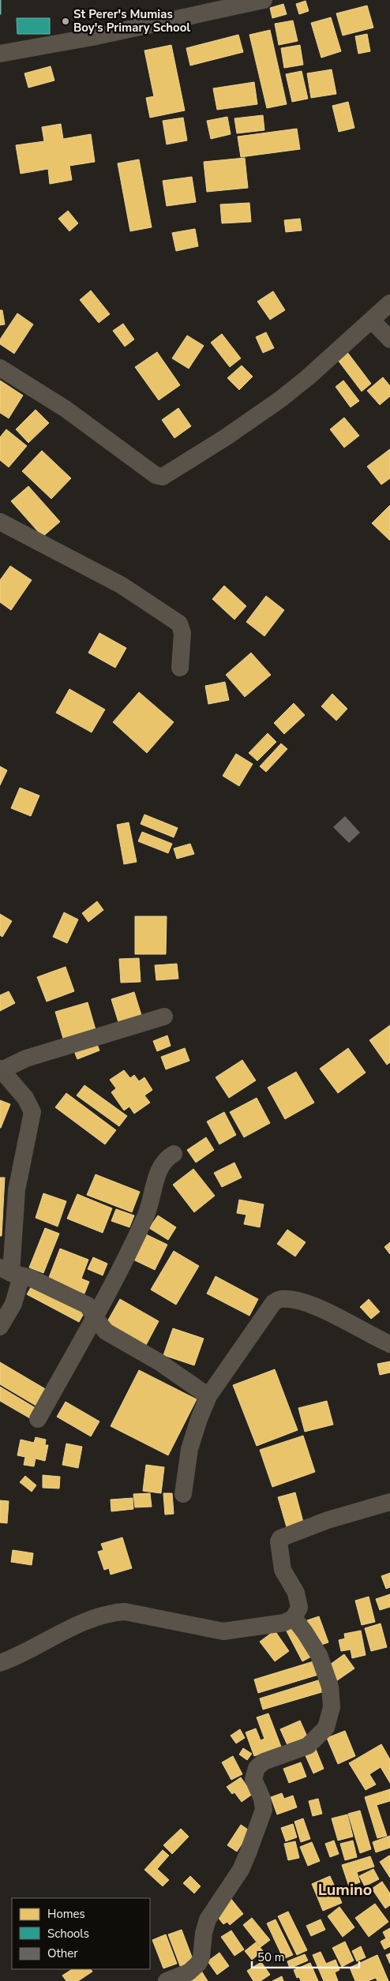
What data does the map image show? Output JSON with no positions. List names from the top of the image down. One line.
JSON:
{"districts":["Lumino"],"places":["St Perer's Mumias Boy's Primary School"],"legend":["Homes","Schools","Other"],"scale_bar":"50 m"}
